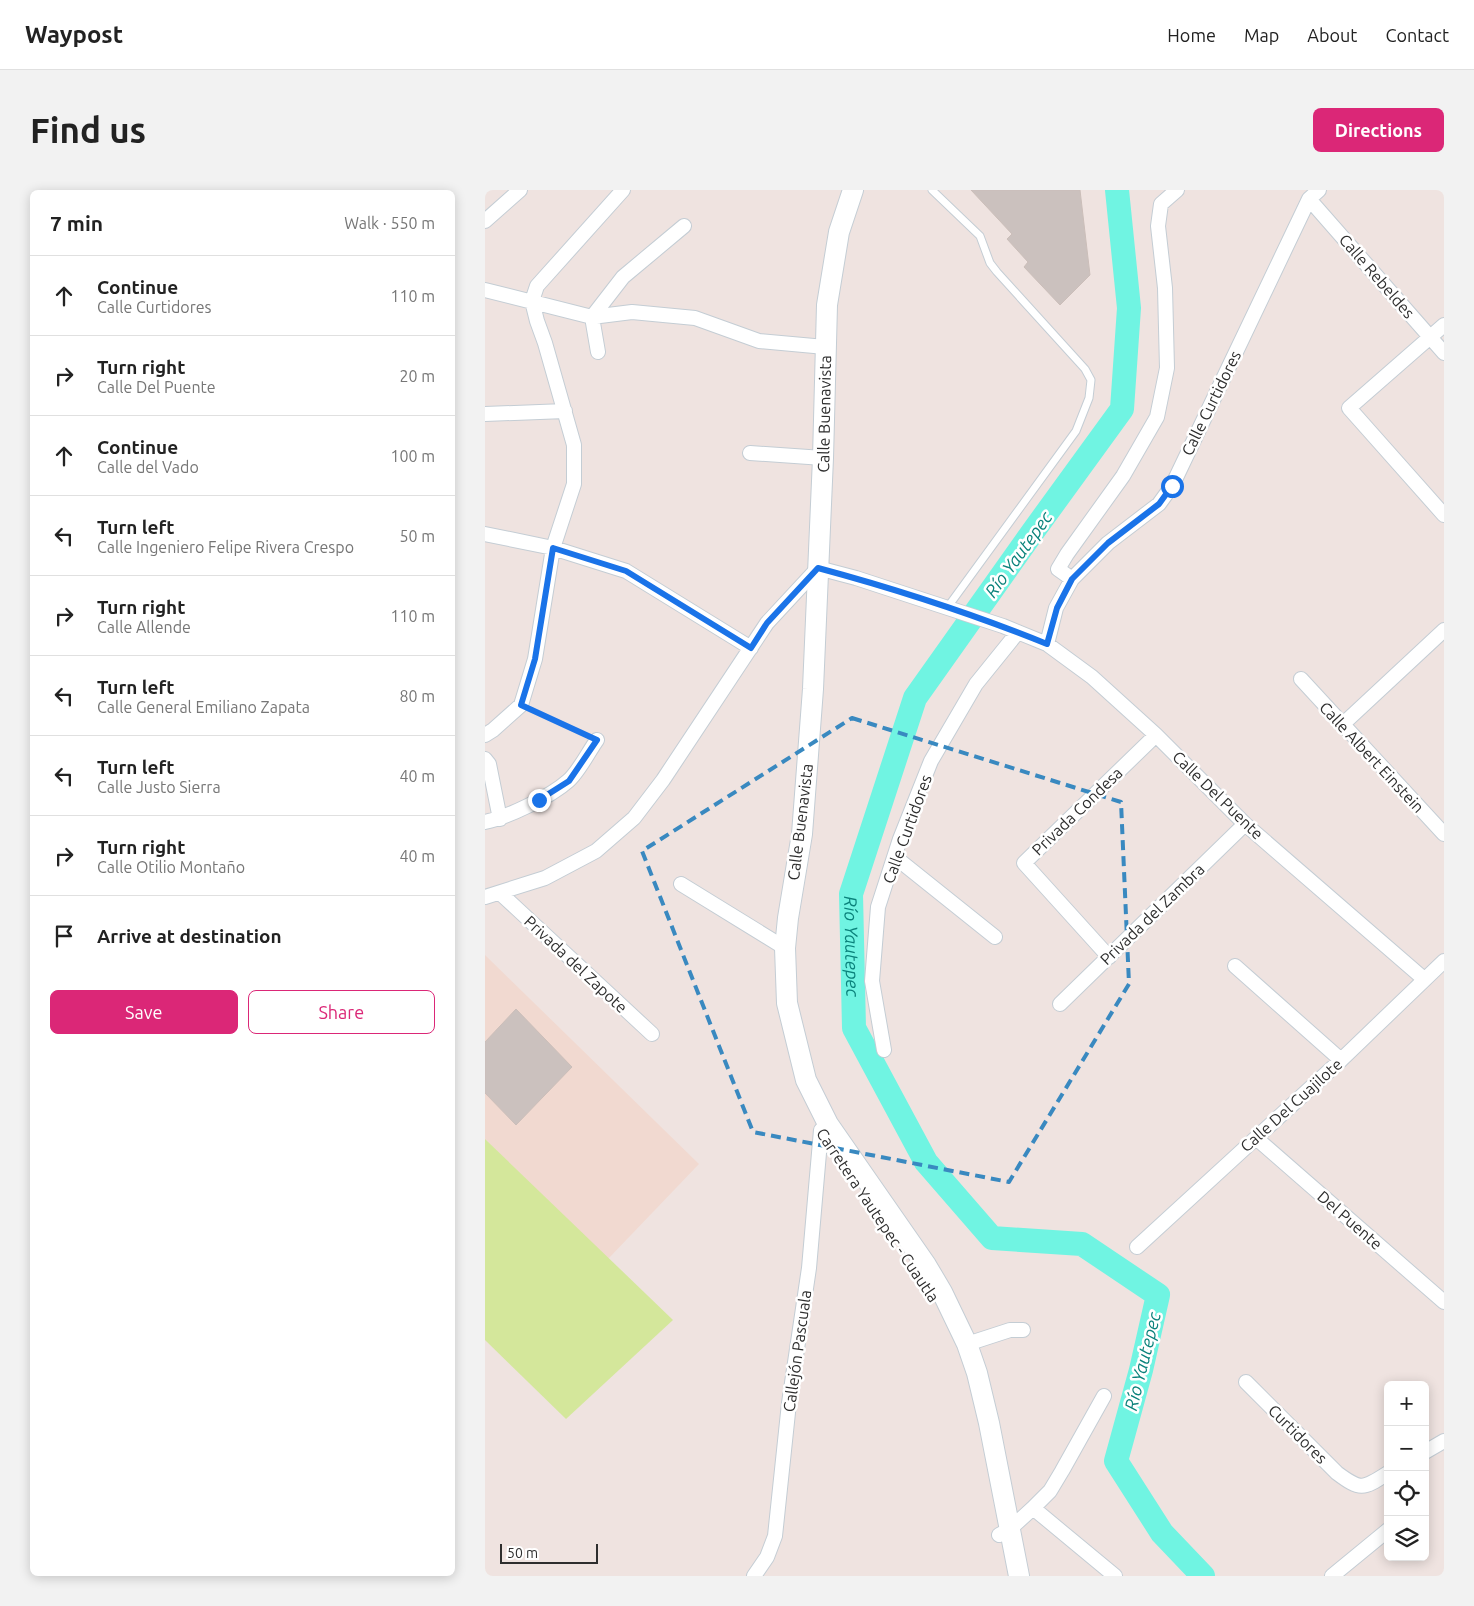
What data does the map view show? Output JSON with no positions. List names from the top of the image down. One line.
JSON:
{"streets":{"main road":["Calle Buenavista","Carretera Yautepec - Cuautla"],"street":["Calle Rebeldes","Calle Curtidores","Calle Albert Einstein","Calle Del Puente","Privada Condesa","Privada del Zambra","Privada del Zapote","Calle Del Cuajilote","Del Puente","Callejón Pascuala","Curtidores"]},"crossings":[["Calle Rebeldes","Calle Curtidores"],["Calle Curtidores","Calle Del Puente"],["Calle Buenavista","Calle Del Puente"],["Calle Buenavista","Carretera Yautepec - Cuautla"],["Calle Del Puente","Privada Condesa"],["Calle Del Puente","Privada del Zambra"],["Calle Del Puente","Calle Del Cuajilote"],["Privada Condesa","Privada del Zambra"],["Calle Del Cuajilote","Del Puente"],["Carretera Yautepec - Cuautla","Callejón Pascuala"]],"water":["Río Yautepec"],"scale_bar":"50 m","page":{"header":"Waypost","nav":["Home","Map","About","Contact"],"buttons":["Directions",["Save","Share"]],"title":"Find us","heading":["7 min","Walk · 550 m"],"list":[["Continue","Calle Curtidores","110 m"],["Turn right","Calle Del Puente","20 m"],["Continue","Calle del Vado","100 m"],["Turn left","Calle Ingeniero Felipe Rivera Crespo","50 m"],["Turn right","Calle Allende","110 m"],["Turn left","Calle General Emiliano Zapata","80 m"],["Turn left","Calle Justo Sierra","40 m"],["Turn right","Calle Otilio Montaño","40 m"],"Arrive at destination"],"map_buttons":["+","−"],"scale":"50 m"}}
